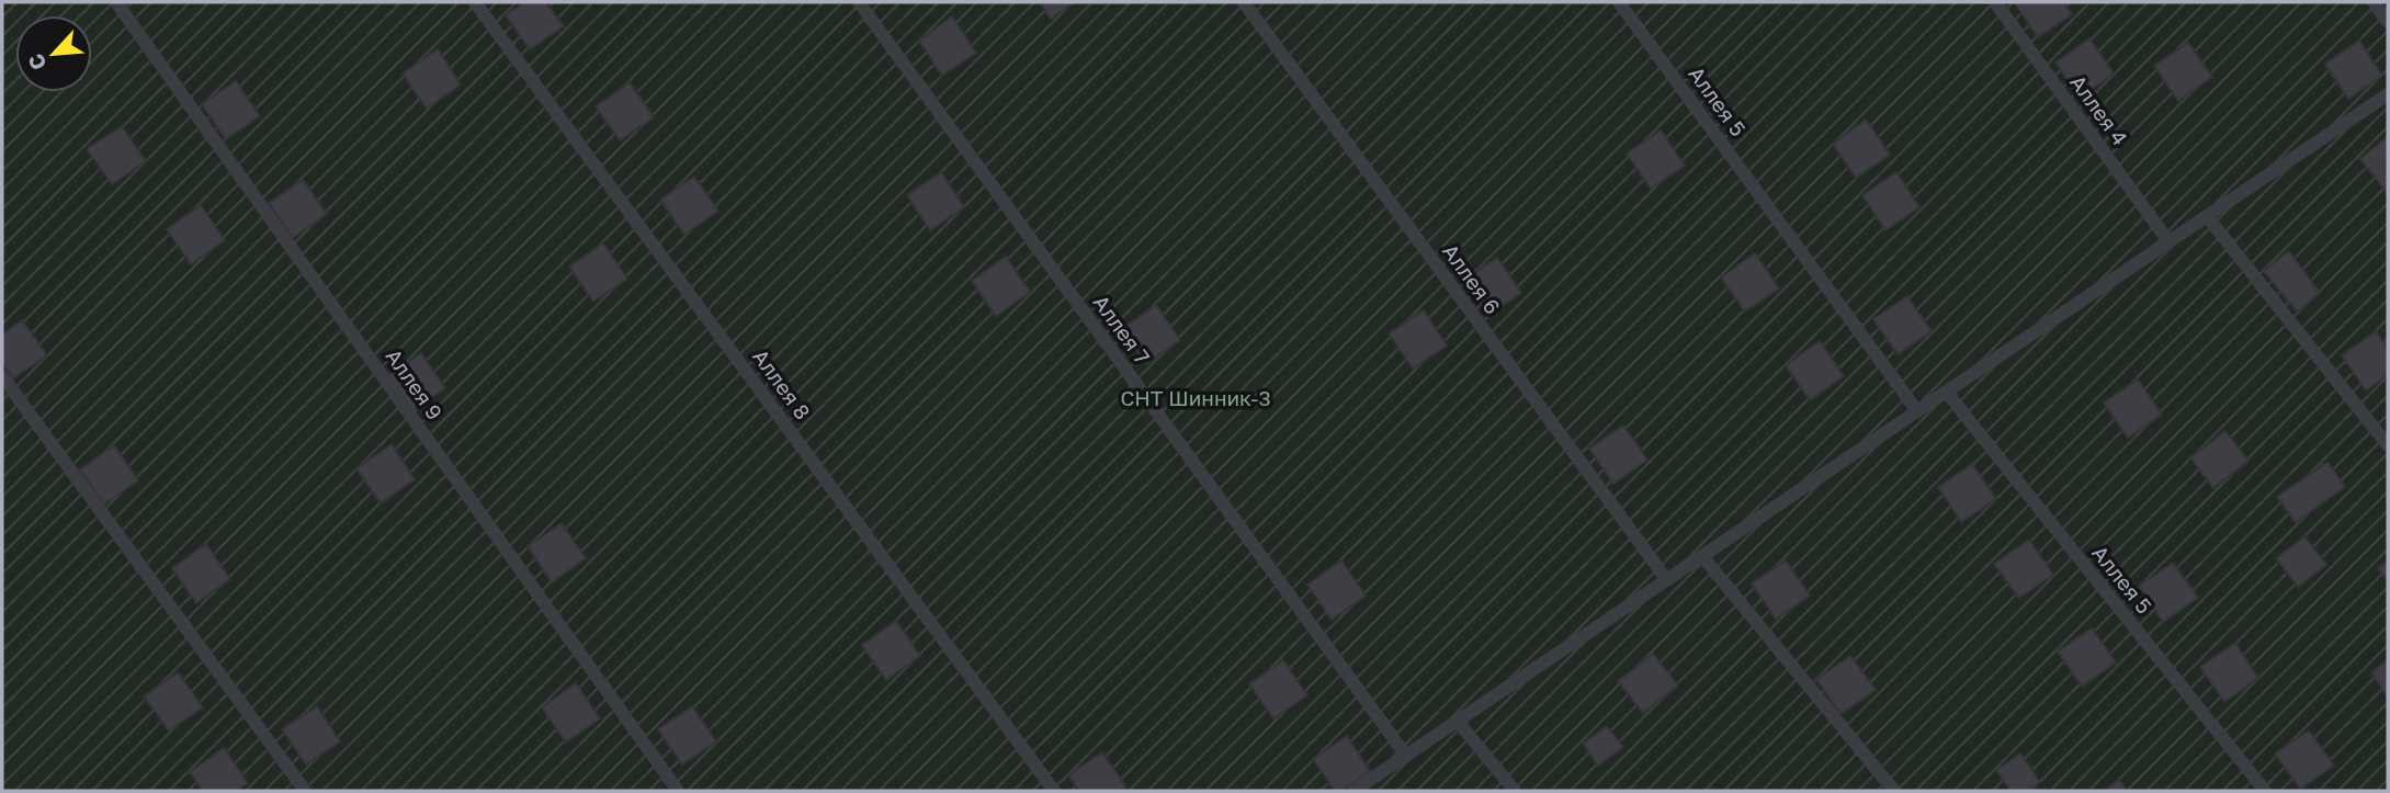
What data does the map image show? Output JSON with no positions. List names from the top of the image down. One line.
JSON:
{"streets":{"lane":["Аллея 5","Аллея 4","Аллея 6","Аллея 7","Аллея 9","Аллея 8"]},"parks":["СНТ Шинник-3"],"north":"bottom left"}
